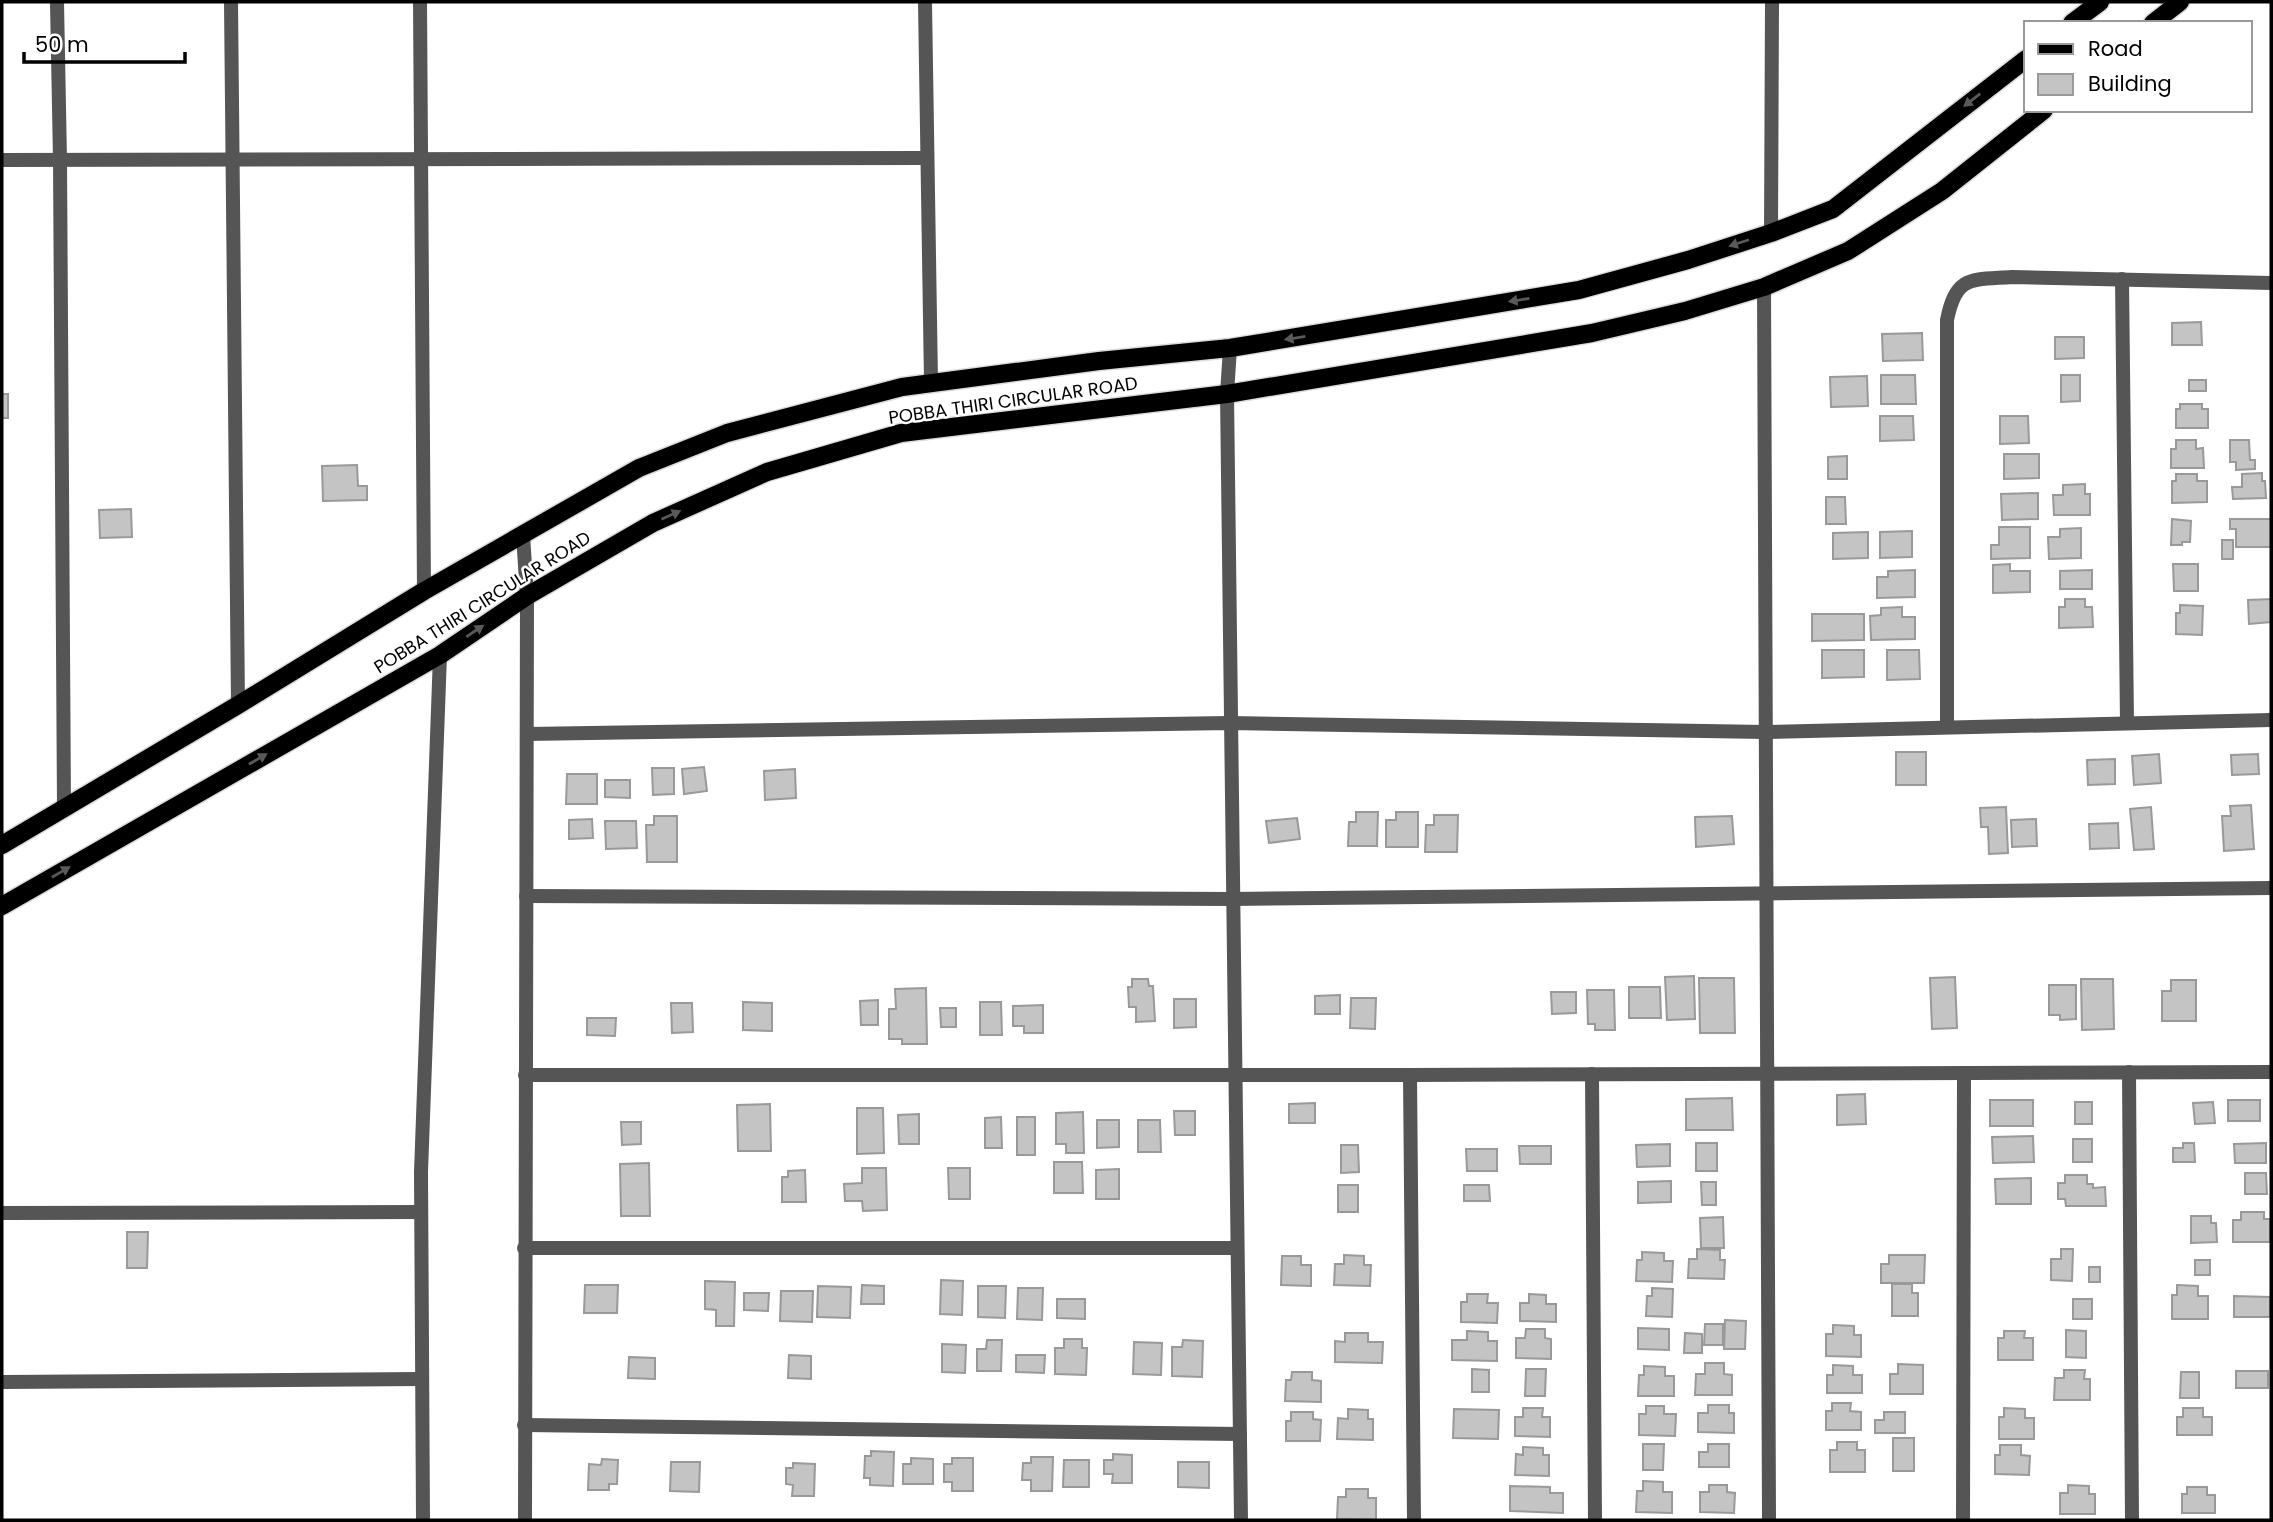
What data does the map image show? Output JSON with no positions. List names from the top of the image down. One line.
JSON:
{"streets":{"main road":["POBBA THIRI CIRCULAR ROAD"]},"legend":["Road","Building"],"scale_bar":"50 m"}
